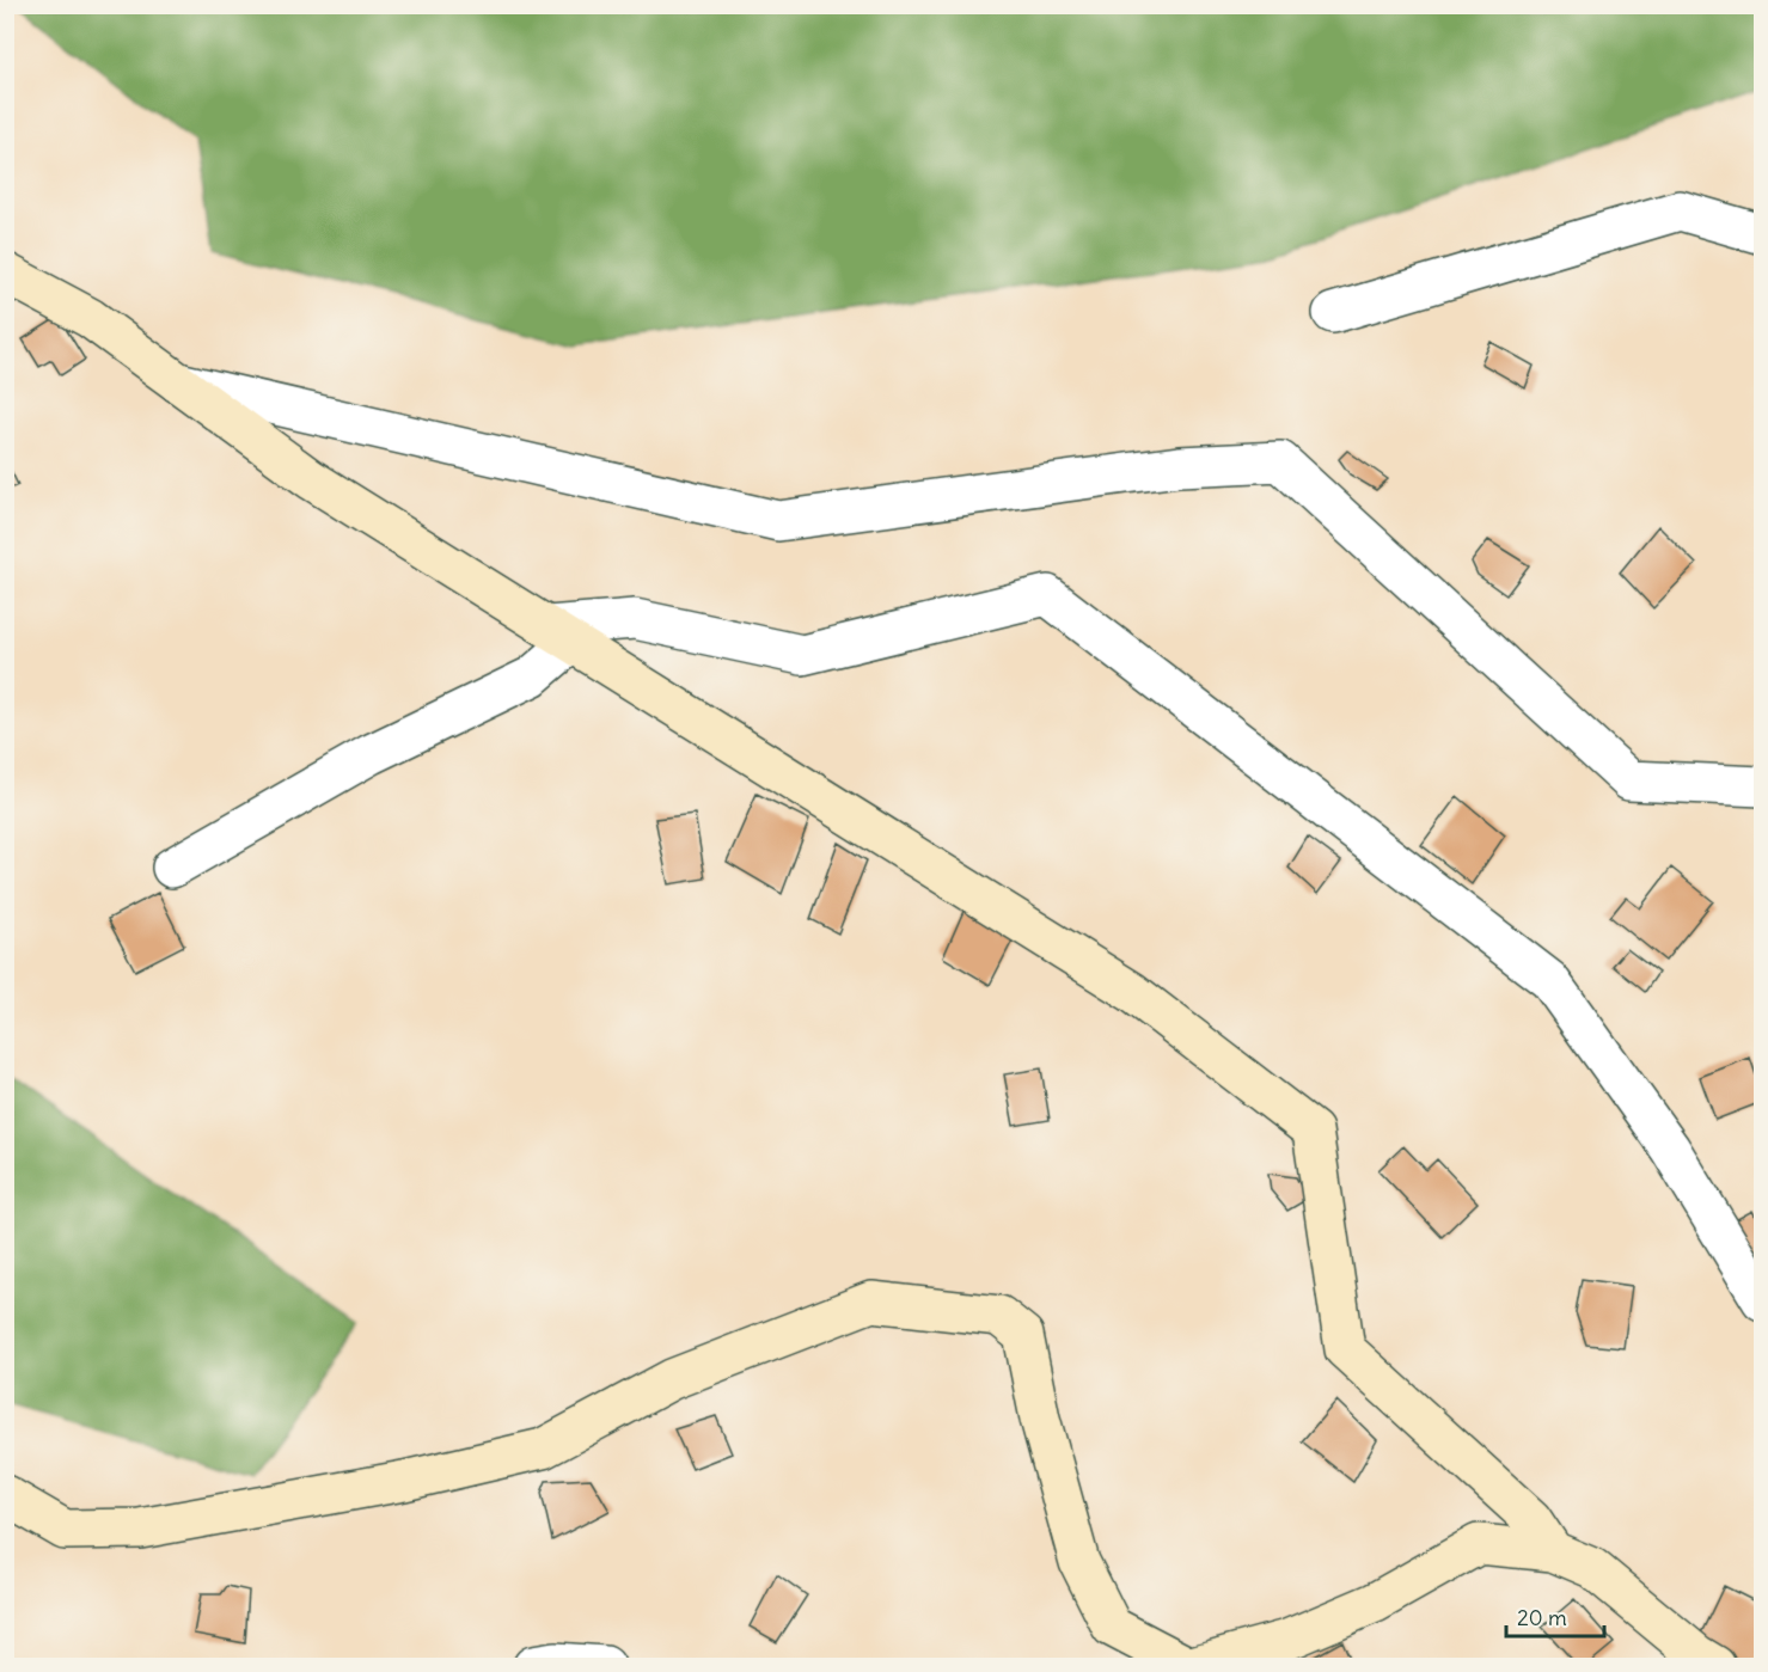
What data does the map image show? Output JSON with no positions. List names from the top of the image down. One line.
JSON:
{"scale_bar":"20 m"}
